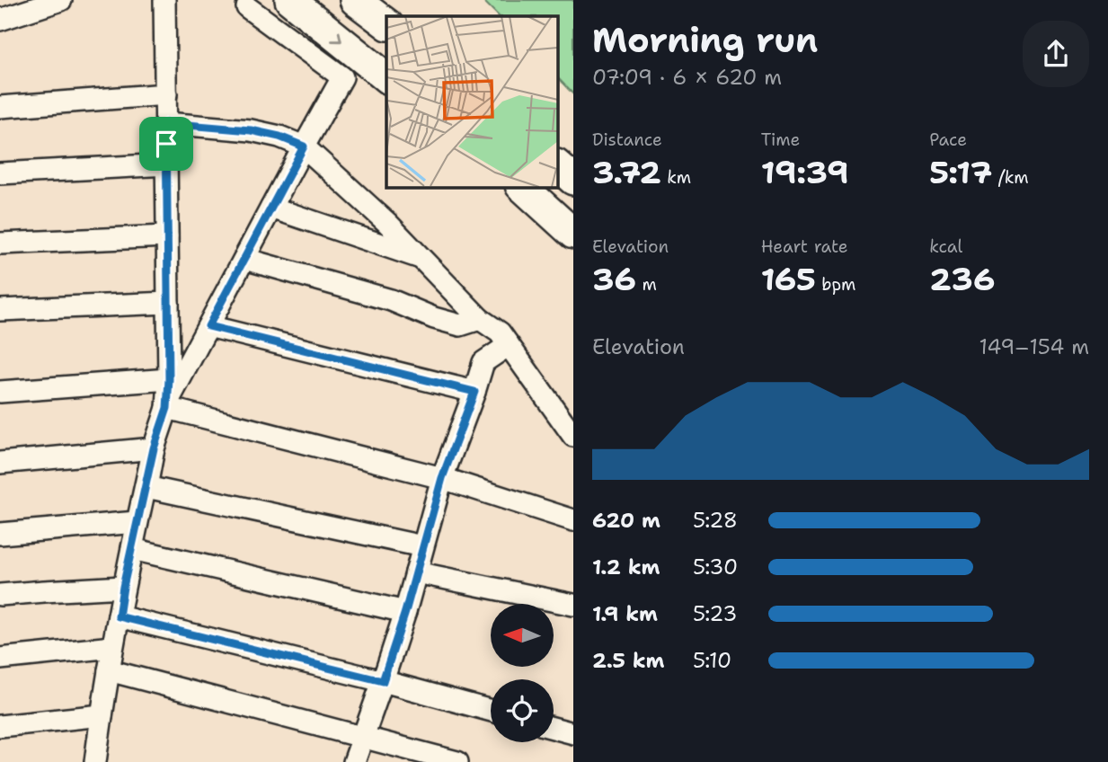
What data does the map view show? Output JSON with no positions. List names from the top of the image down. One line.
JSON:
{"north":"left","page":{"heading":["Morning run","07:09 · 6 × 620 m"],"stats":[["Distance","3.72 km"],["Time","19:39"],["Pace","5:17 /km"],["Elevation","36 m"],["Heart rate","165 bpm"],["kcal","236"]],"chart":["Elevation","149–154 m"],"list":[{"name":"620 m","note":"5:28"},{"name":"1.2 km","note":"5:30"},{"name":"1.9 km","note":"5:23"},{"name":"2.5 km","note":"5:10"}]}}
